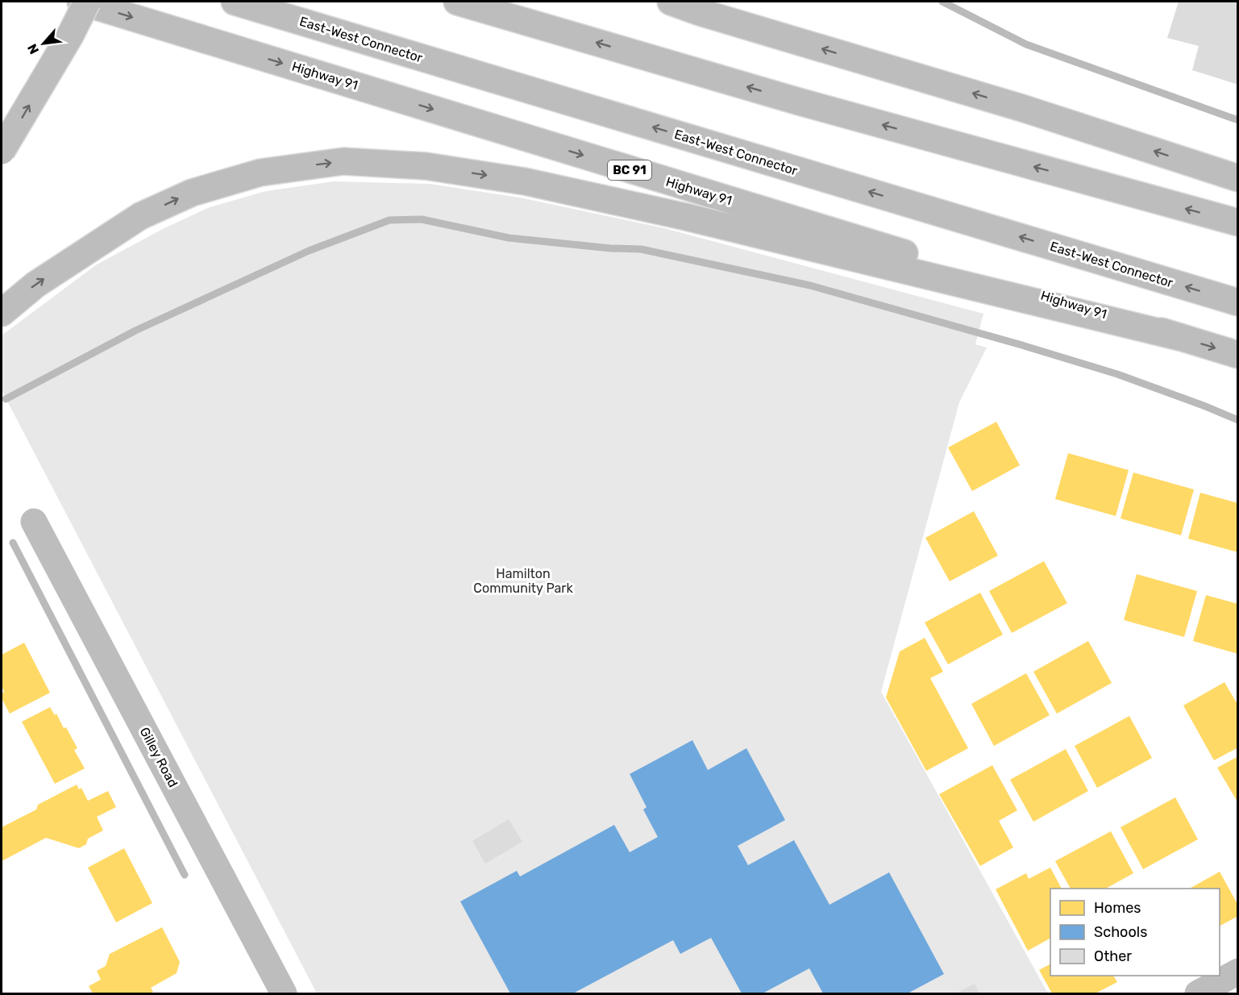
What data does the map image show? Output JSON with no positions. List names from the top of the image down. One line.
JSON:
{"streets":{"main road":["East-West Connector","Highway 91","BC 91","Gilley Road"]},"crossings":[["Highway 91","BC 91"]],"parks":["Hamilton Community Park"],"legend":["Homes","Schools","Other"],"north":"bottom left"}
